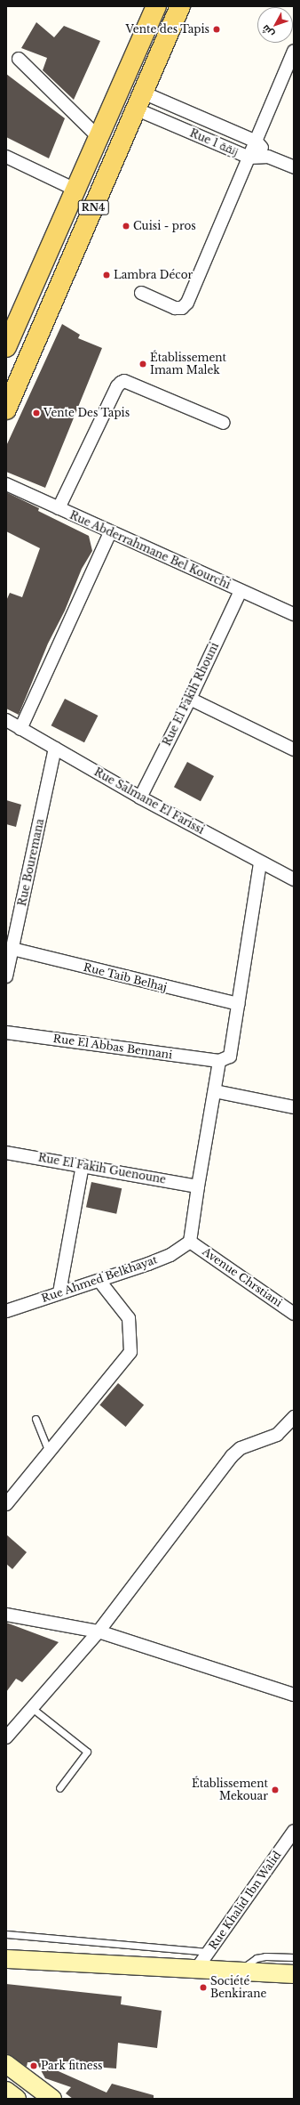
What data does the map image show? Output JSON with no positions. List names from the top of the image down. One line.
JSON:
{"streets":{"main road":["RN4"],"street":["Rue 1 زنقة","Rue Abderrahmane Bel Kourchi","Rue El Fakih Rhouni","Rue Salmane El Farissi","Rue Bouremana","Rue Taib Belhaj","Rue El Abbas Bennani","Rue El Fakih Guenoune","Avenue Chrstiani","Rue Ahmed Belkhayat","Rue Khalid Ibn Walid"]},"crossings":[["Rue 1 زنقة","RN4"],["Rue Abderrahmane Bel Kourchi","Rue El Fakih Rhouni"],["Rue El Fakih Rhouni","Rue Salmane El Farissi"],["Rue Salmane El Farissi","Rue Bouremana"],["Rue Bouremana","Rue Taib Belhaj"],["Avenue Chrstiani","Rue Ahmed Belkhayat"]],"places":["Vente des Tapis","Cuisi - pros","Lambra Décor","Établissement Imam Malek","Vente Des Tapis","Établissement Mekouar","Société Benkirane","Park fitness"],"north":"bottom left"}
